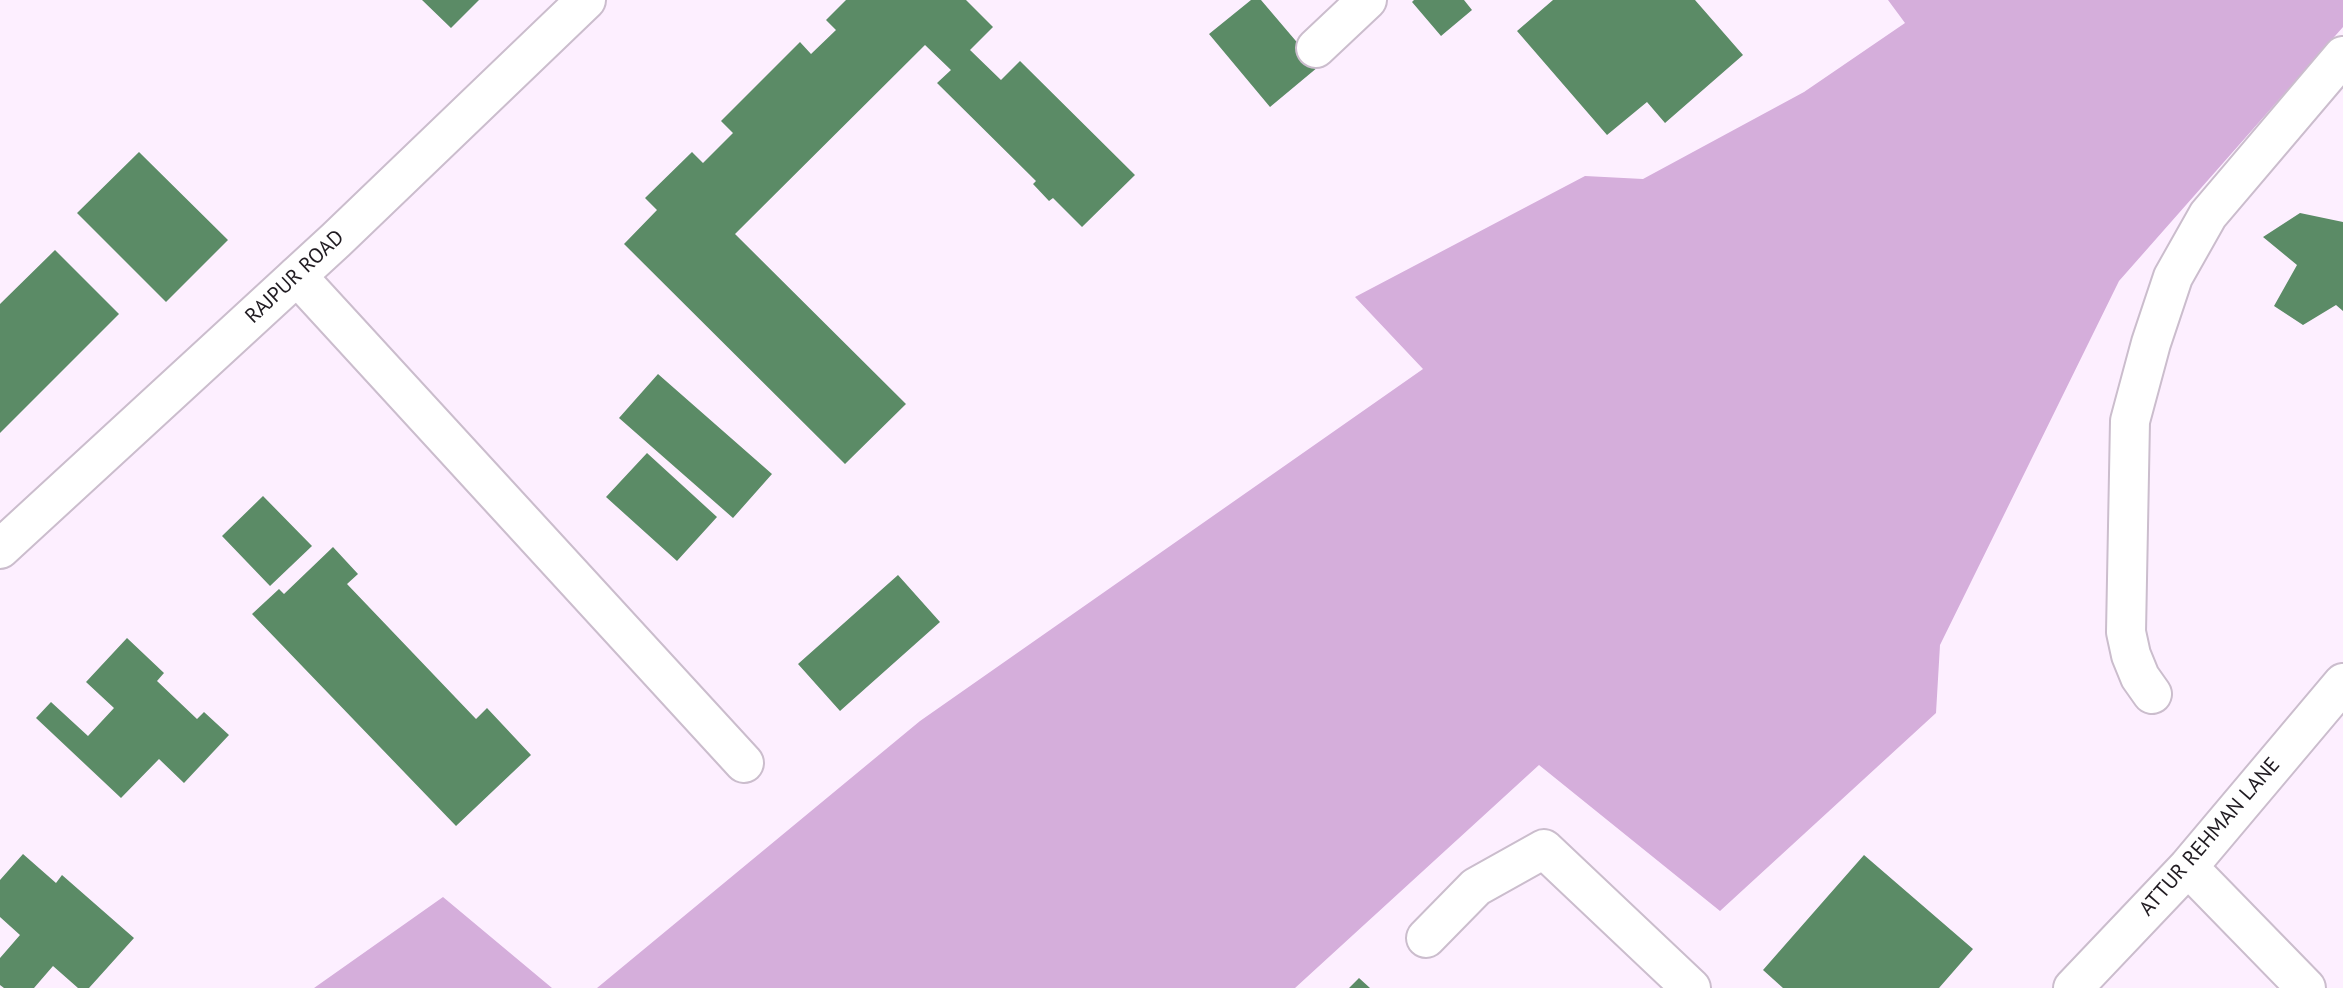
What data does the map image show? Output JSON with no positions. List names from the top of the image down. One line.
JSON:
{"streets":{"street":["RAJPUR ROAD","ATTUR REHMAN LANE"]}}
